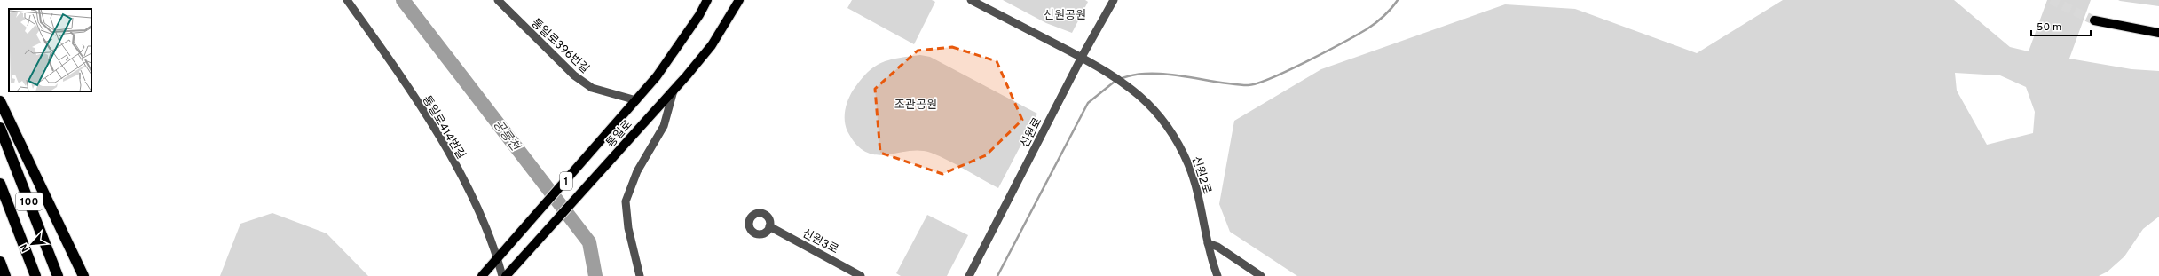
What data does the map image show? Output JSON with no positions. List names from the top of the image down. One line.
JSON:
{"streets":{"highway":["100"],"main road":["통일로","1"],"street":["통일로396번길","통일로414번길","신원로","신원2로","신원3로"]},"crossings":[["통일로396번길","통일로"],["통일로414번길","통일로"],["신원로","신원2로"]],"water":["공릉천"],"parks":["신원공원","조관공원"],"scale_bar":"50 m","north":"bottom left"}
